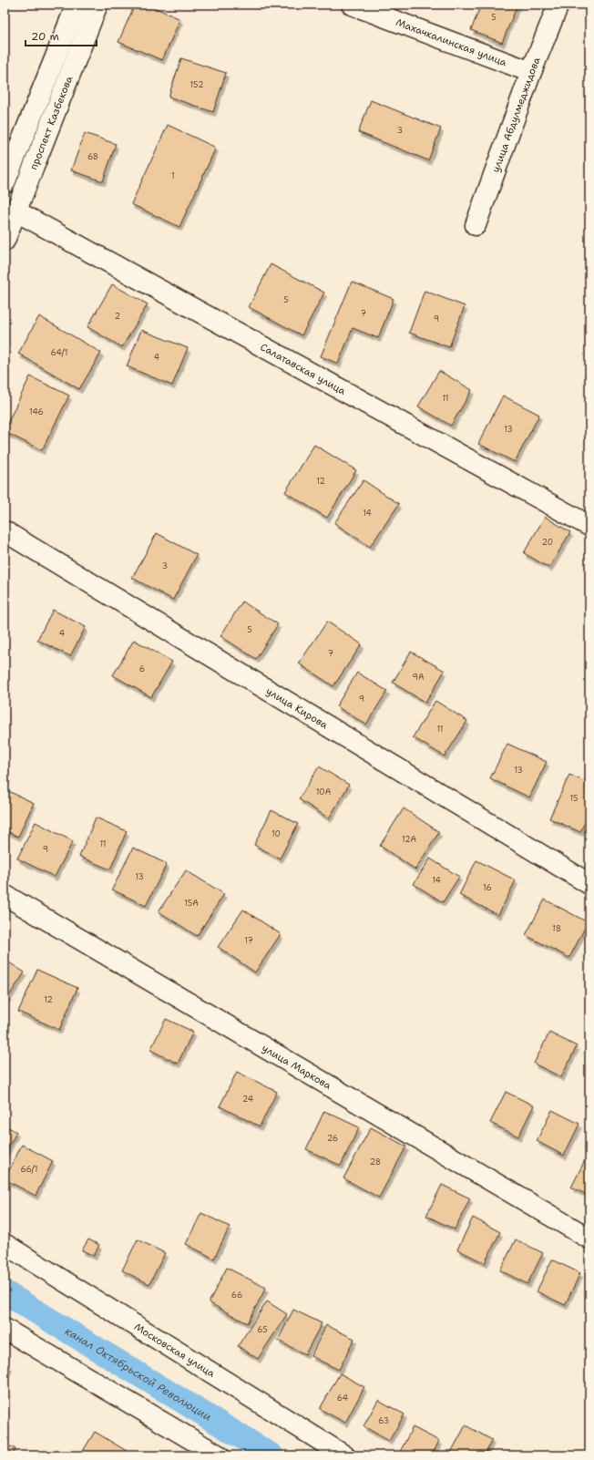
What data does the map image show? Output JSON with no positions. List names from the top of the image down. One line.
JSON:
{"streets":{"main road":["Махачкалинская улица","улица Абдулмеджидова","проспект Казбекова","Салатавская улица","улица Кирова","улица Маркова","Московская улица"]},"crossings":[["Махачкалинская улица","улица Абдулмеджидова"],["проспект Казбекова","Салатавская улица"]],"water":["канал Октябрьской Революции"],"house_numbers":["5","152","3","68","1","5","7","2","9","64/1","4","11","146","13","12","14","20","3","5","4","7","6","9А","9","11","13","10А","15","10","12А","11","9","13","14","16","15А","18","17","12","24","26","28","66/1","66","65","64","63"],"scale_bar":"20 m"}
